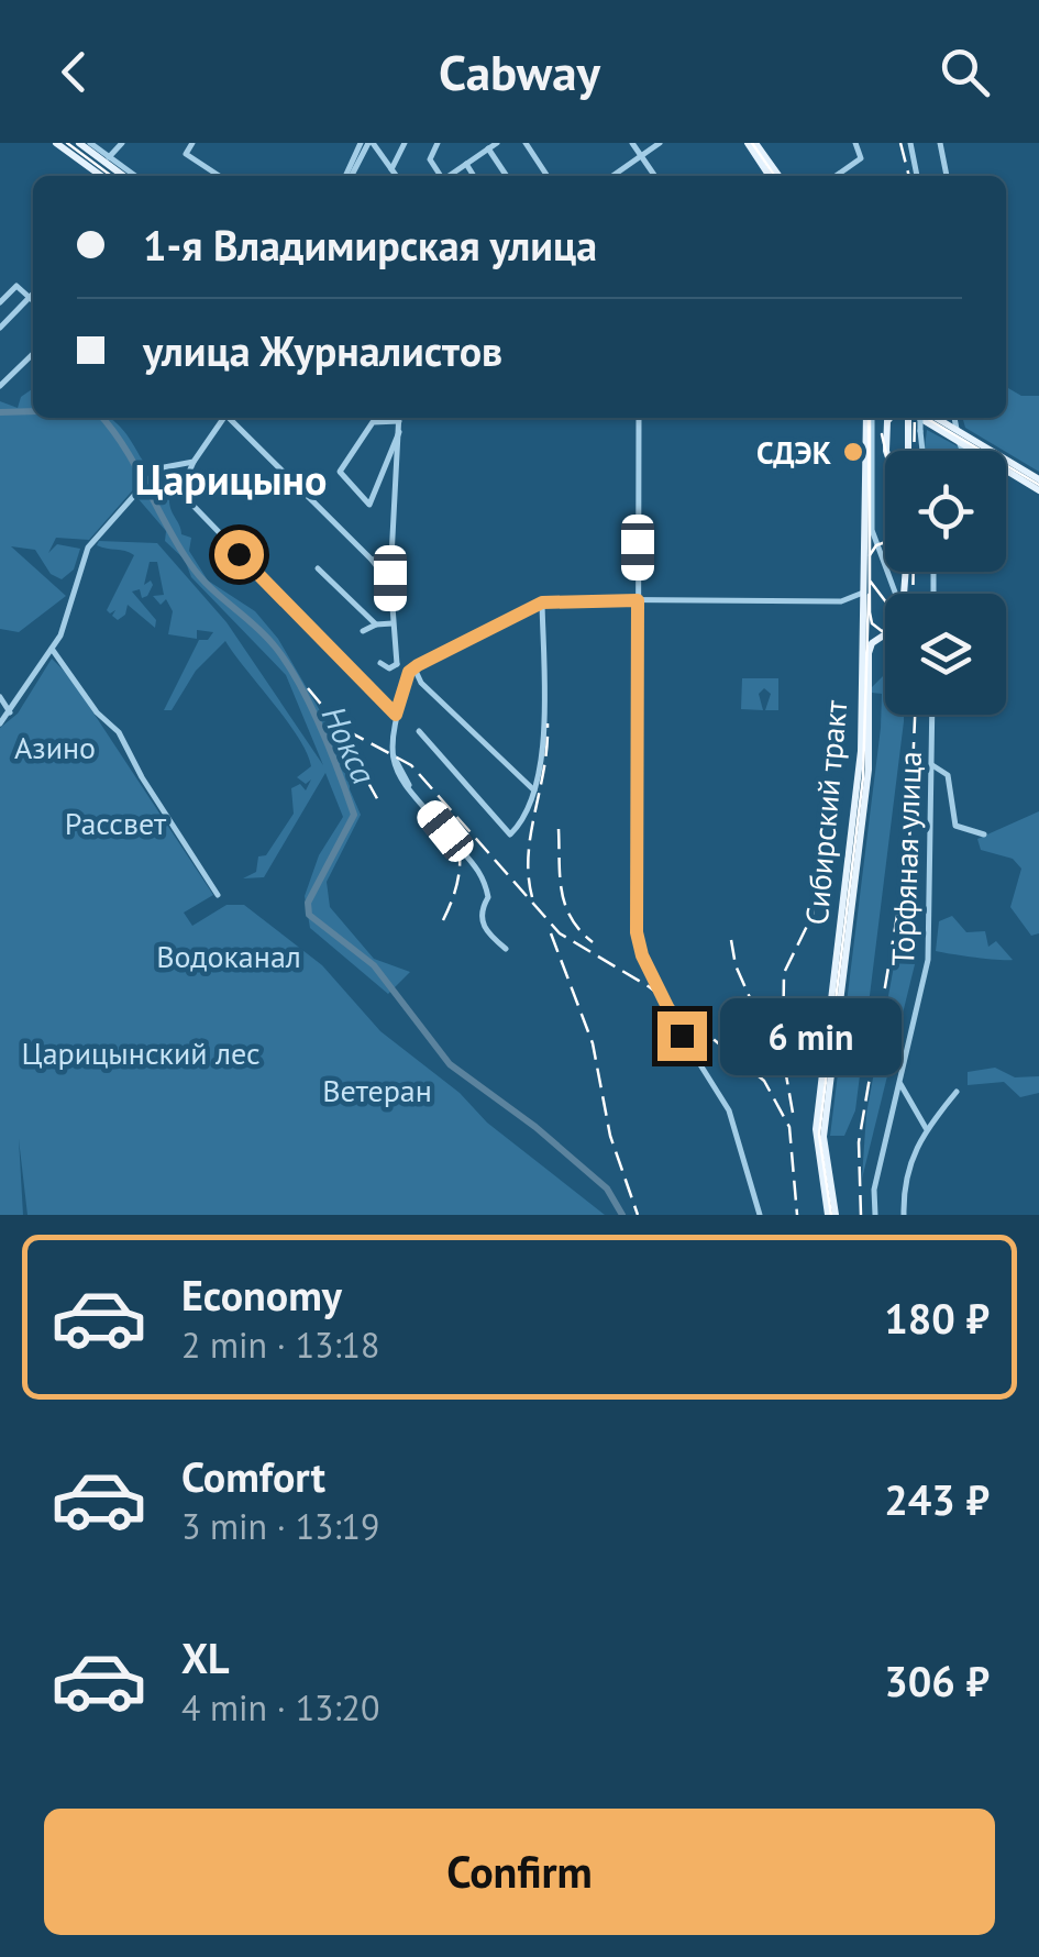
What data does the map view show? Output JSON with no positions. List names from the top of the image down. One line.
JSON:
{"streets":{"main road":["Сибирский тракт"],"street":["Торфяная улица"]},"districts":["Царицыно"],"water":["Нокса"],"parks":["Азино","Рассвет","Водоканал","Царицынский лес","Ветеран"],"places":["СДЭК"],"page":{"header":"Cabway","banner":["1-я Владимирская улица","улица Журналистов"],"bubble":"6 min","list":[{"name":"Economy","note":"2 min · 13:18","value":"180 ₽"},{"name":"Comfort","note":"3 min · 13:19","value":"243 ₽"},{"name":"XL","note":"4 min · 13:20","value":"306 ₽"}],"buttons":"Confirm"}}
